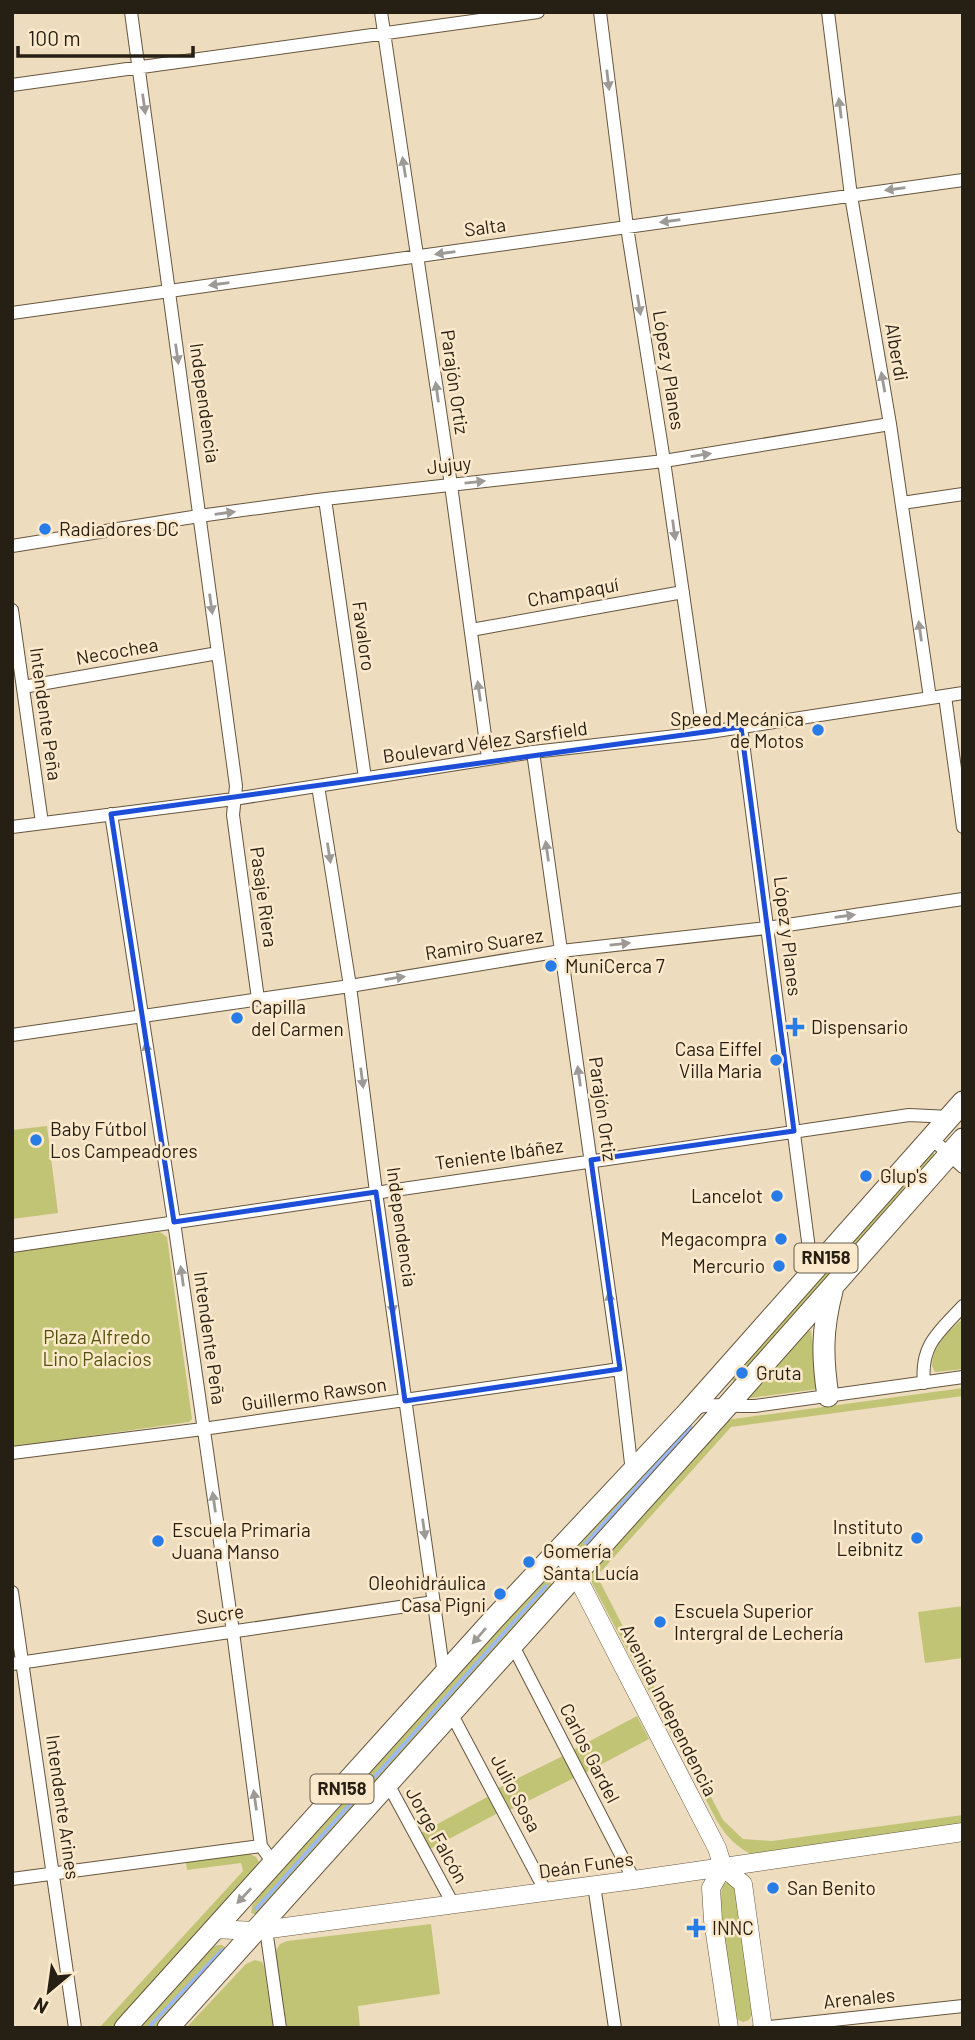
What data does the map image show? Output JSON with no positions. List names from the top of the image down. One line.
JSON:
{"streets":{"highway":["RN158"],"main road":["Avenida Independencia","Deán Funes"],"street":["Salta","Alberdi","López y Planes","Parajón Ortiz","Independencia","Jujuy","Champaquí","Favaloro","Necochea","Intendente Peña","Boulevard Vélez Sarsfield","Pasaje Riera","Ramiro Suarez","Teniente Ibáñez","Guillermo Rawson","Sucre","Carlos Gardel","Julio Sosa","Intendente Arines","Jorge Falcón","Arenales"]},"crossings":[["Salta","Alberdi"],["Salta","López y Planes"],["Salta","Parajón Ortiz"],["Salta","Independencia"],["Alberdi","Jujuy"],["Alberdi","Boulevard Vélez Sarsfield"],["López y Planes","Jujuy"],["López y Planes","Champaquí"],["López y Planes","Boulevard Vélez Sarsfield"],["López y Planes","Ramiro Suarez"],["López y Planes","Teniente Ibáñez"],["López y Planes","RN158"],["Parajón Ortiz","Jujuy"],["Parajón Ortiz","Champaquí"],["Parajón Ortiz","Boulevard Vélez Sarsfield"],["Parajón Ortiz","Ramiro Suarez"],["Parajón Ortiz","Teniente Ibáñez"],["Parajón Ortiz","RN158"],["Parajón Ortiz","Guillermo Rawson"],["Independencia","Jujuy"],["Independencia","Necochea"],["Independencia","Boulevard Vélez Sarsfield"],["Independencia","Pasaje Riera"],["Independencia","Ramiro Suarez"],["Independencia","Teniente Ibáñez"],["Independencia","RN158"],["Independencia","Guillermo Rawson"],["Independencia","Sucre"],["Jujuy","Favaloro"],["Favaloro","Boulevard Vélez Sarsfield"],["Necochea","Intendente Peña"],["Intendente Peña","Boulevard Vélez Sarsfield"],["Intendente Peña","Ramiro Suarez"],["Intendente Peña","Teniente Ibáñez"],["Intendente Peña","RN158"],["Intendente Peña","Guillermo Rawson"],["Intendente Peña","Sucre"],["Boulevard Vélez Sarsfield","Pasaje Riera"],["Pasaje Riera","Ramiro Suarez"],["Teniente Ibáñez","RN158"],["RN158","Avenida Independencia"],["RN158","Carlos Gardel"],["RN158","Julio Sosa"],["RN158","Jorge Falcón"],["RN158","Deán Funes"],["Sucre","Intendente Arines"],["Avenida Independencia","Deán Funes"],["Avenida Independencia","Arenales"],["Carlos Gardel","Deán Funes"],["Julio Sosa","Deán Funes"],["Jorge Falcón","Deán Funes"]],"one_way":["Salta","Alberdi","López y Planes","Parajón Ortiz","Independencia","Jujuy","Intendente Peña","Ramiro Suarez"],"parks":["Plaza Alfredo Lino Palacios"],"places":{"other":["Radiadores DC","Speed Mecánica de Motos","MuniCerca 7","Capilla del Carmen","Casa Eiffel Villa Maria","Baby Fútbol Los Campeadores","Glup's","Lancelot","Megacompra","Mercurio","Gruta","Instituto Leibnitz","Escuela Primaria Juana Manso","Gomería Santa Lucía","Oleohidráulica Casa Pigni","Escuela Superior Intergral de Lechería","San Benito"],"health":["Dispensario","INNC"]},"scale_bar":"100 m","north":"bottom left"}
